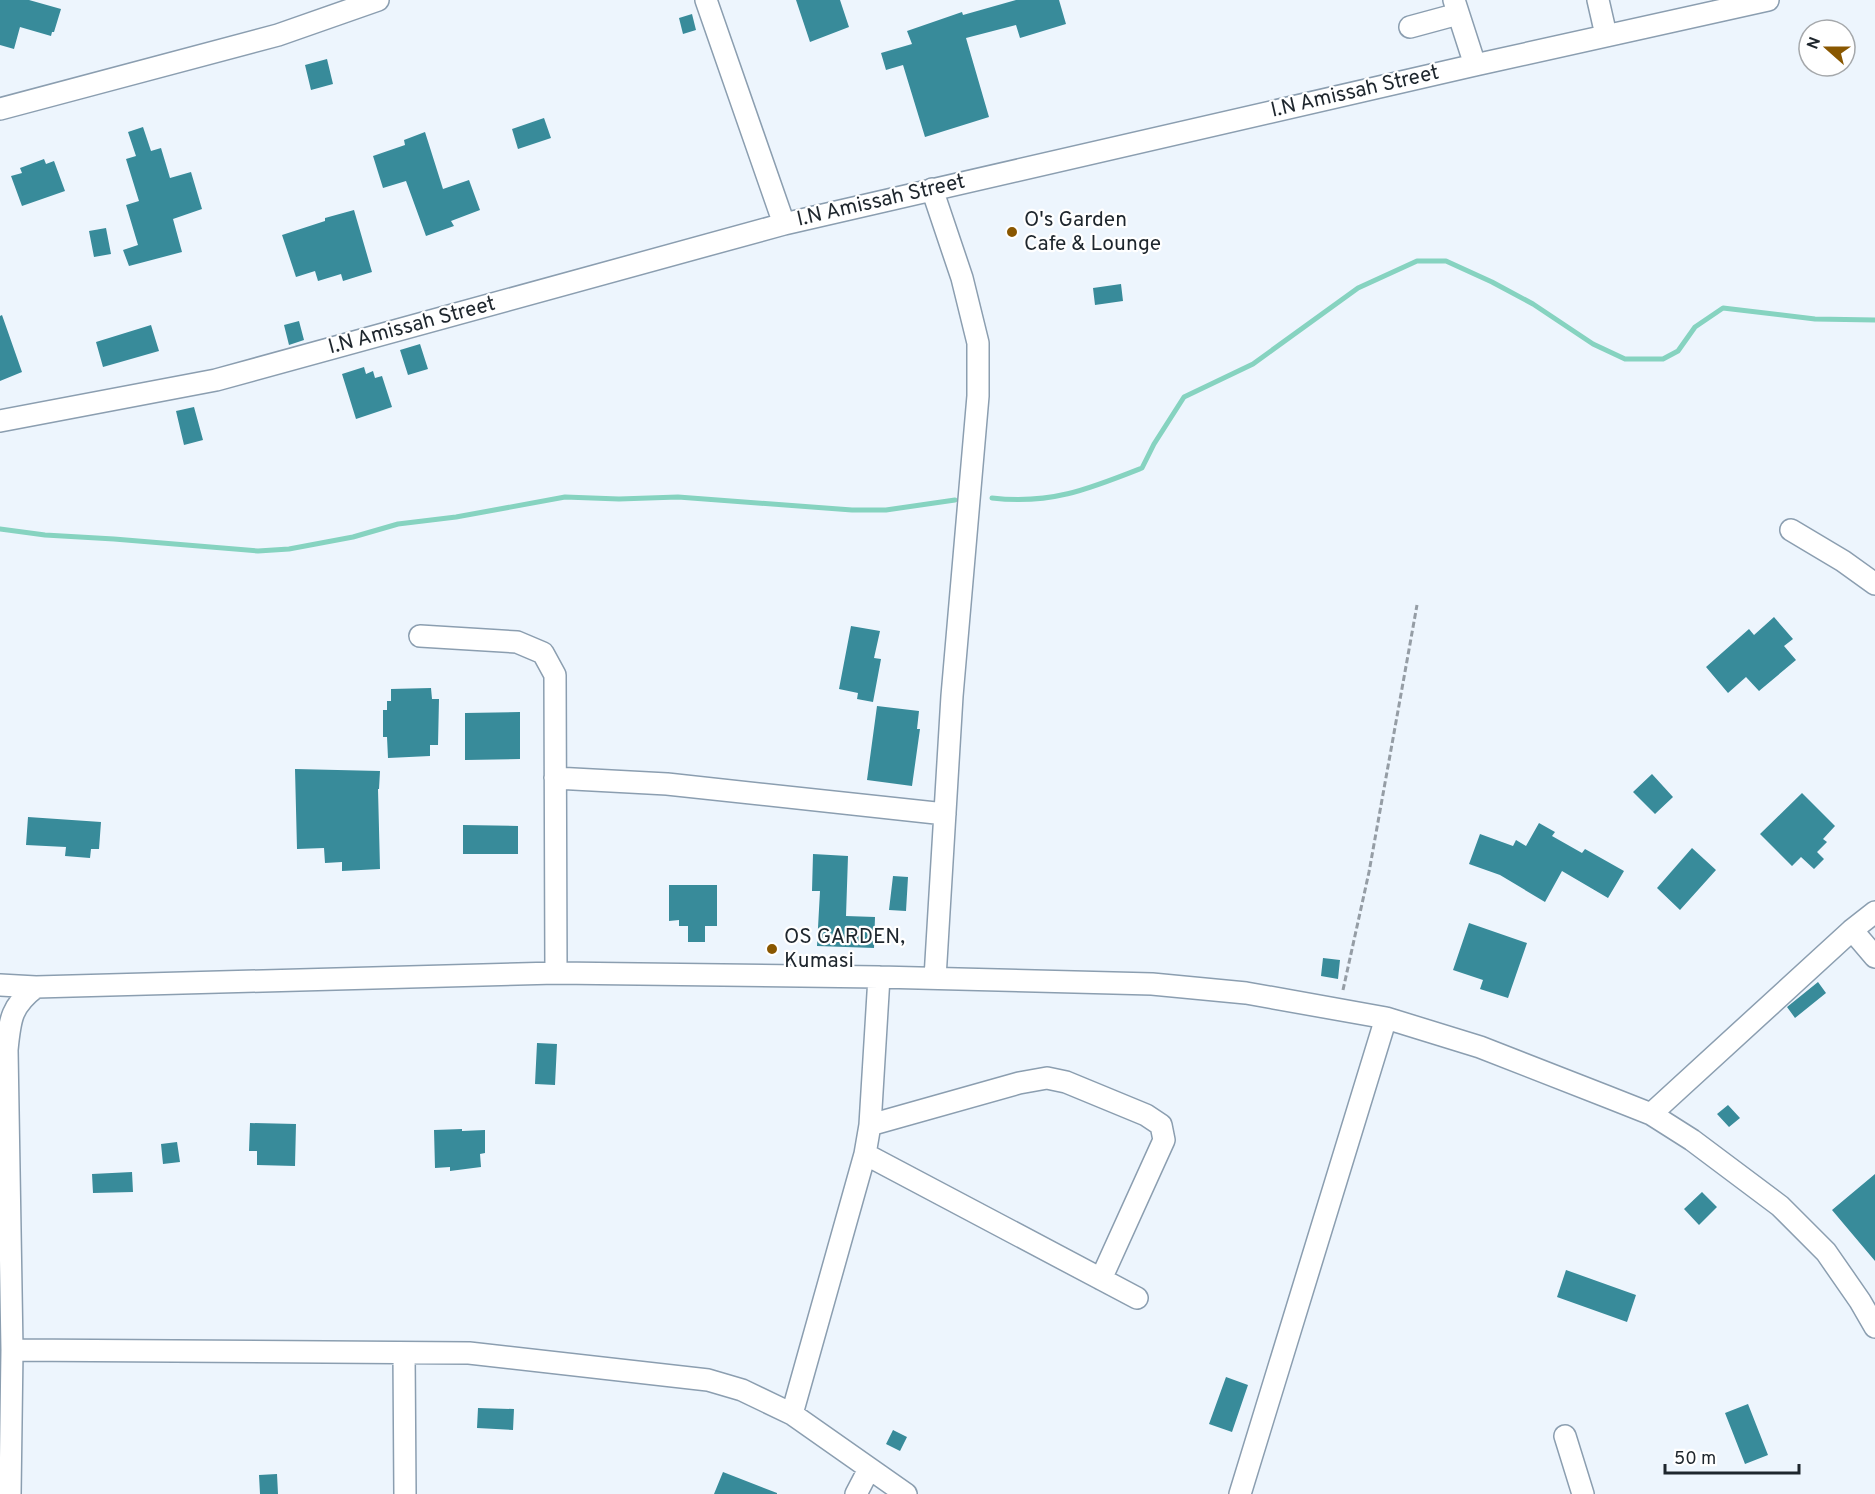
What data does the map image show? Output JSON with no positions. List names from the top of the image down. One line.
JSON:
{"streets":{"street":["I.N Amissah Street"]},"places":["O's Garden Cafe & Lounge","OS GARDEN, Kumasi"],"scale_bar":"50 m","north":"left"}
